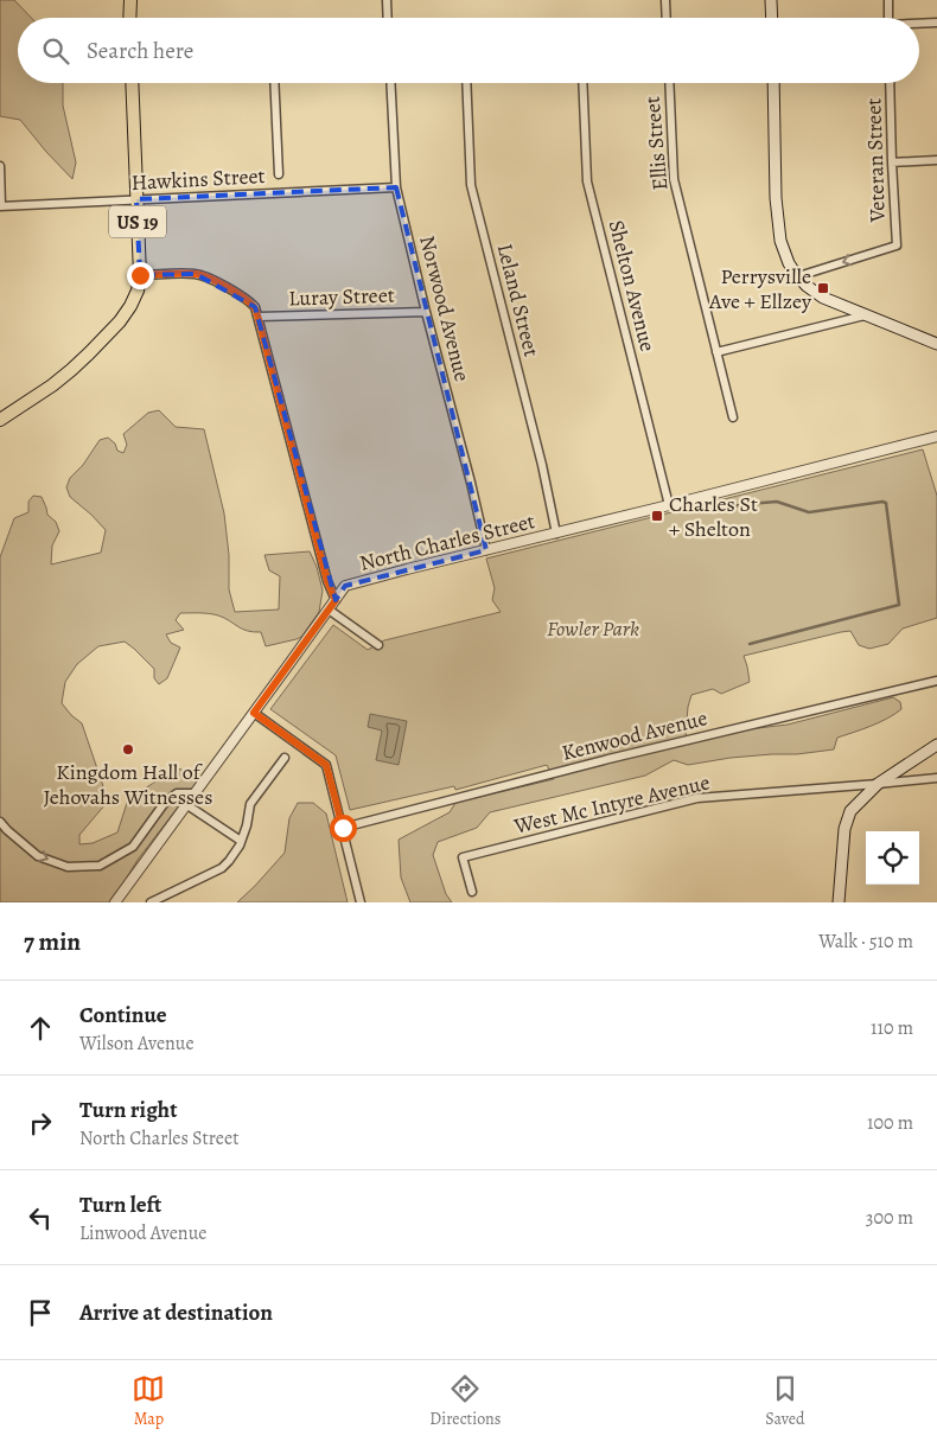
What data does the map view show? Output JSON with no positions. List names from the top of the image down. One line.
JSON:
{"streets":{"main road":["US 19"],"street":["Ellis Street","Veteran Street","Hawkins Street","Shelton Avenue","Luray Street","Leland Street","Norwood Avenue","North Charles Street","Kenwood Avenue","West Mc Intyre Avenue"]},"crossings":[["Hawkins Street","US 19"],["Hawkins Street","Norwood Avenue"],["Shelton Avenue","North Charles Street"],["Luray Street","Norwood Avenue"],["Leland Street","North Charles Street"],["Norwood Avenue","North Charles Street"]],"parks":["Fowler Park"],"places":{"transit":["Perrysville Ave + Ellzey","Charles St + Shelton"],"other":["Kingdom Hall of Jehovahs Witnesses"]},"page":{"search":"Search here","heading":["7 min","Walk · 510 m"],"list":[["Continue","Wilson Avenue","110 m"],["Turn right","North Charles Street","100 m"],["Turn left","Linwood Avenue","300 m"],"Arrive at destination"],"nav":["Map","Directions","Saved"]}}
